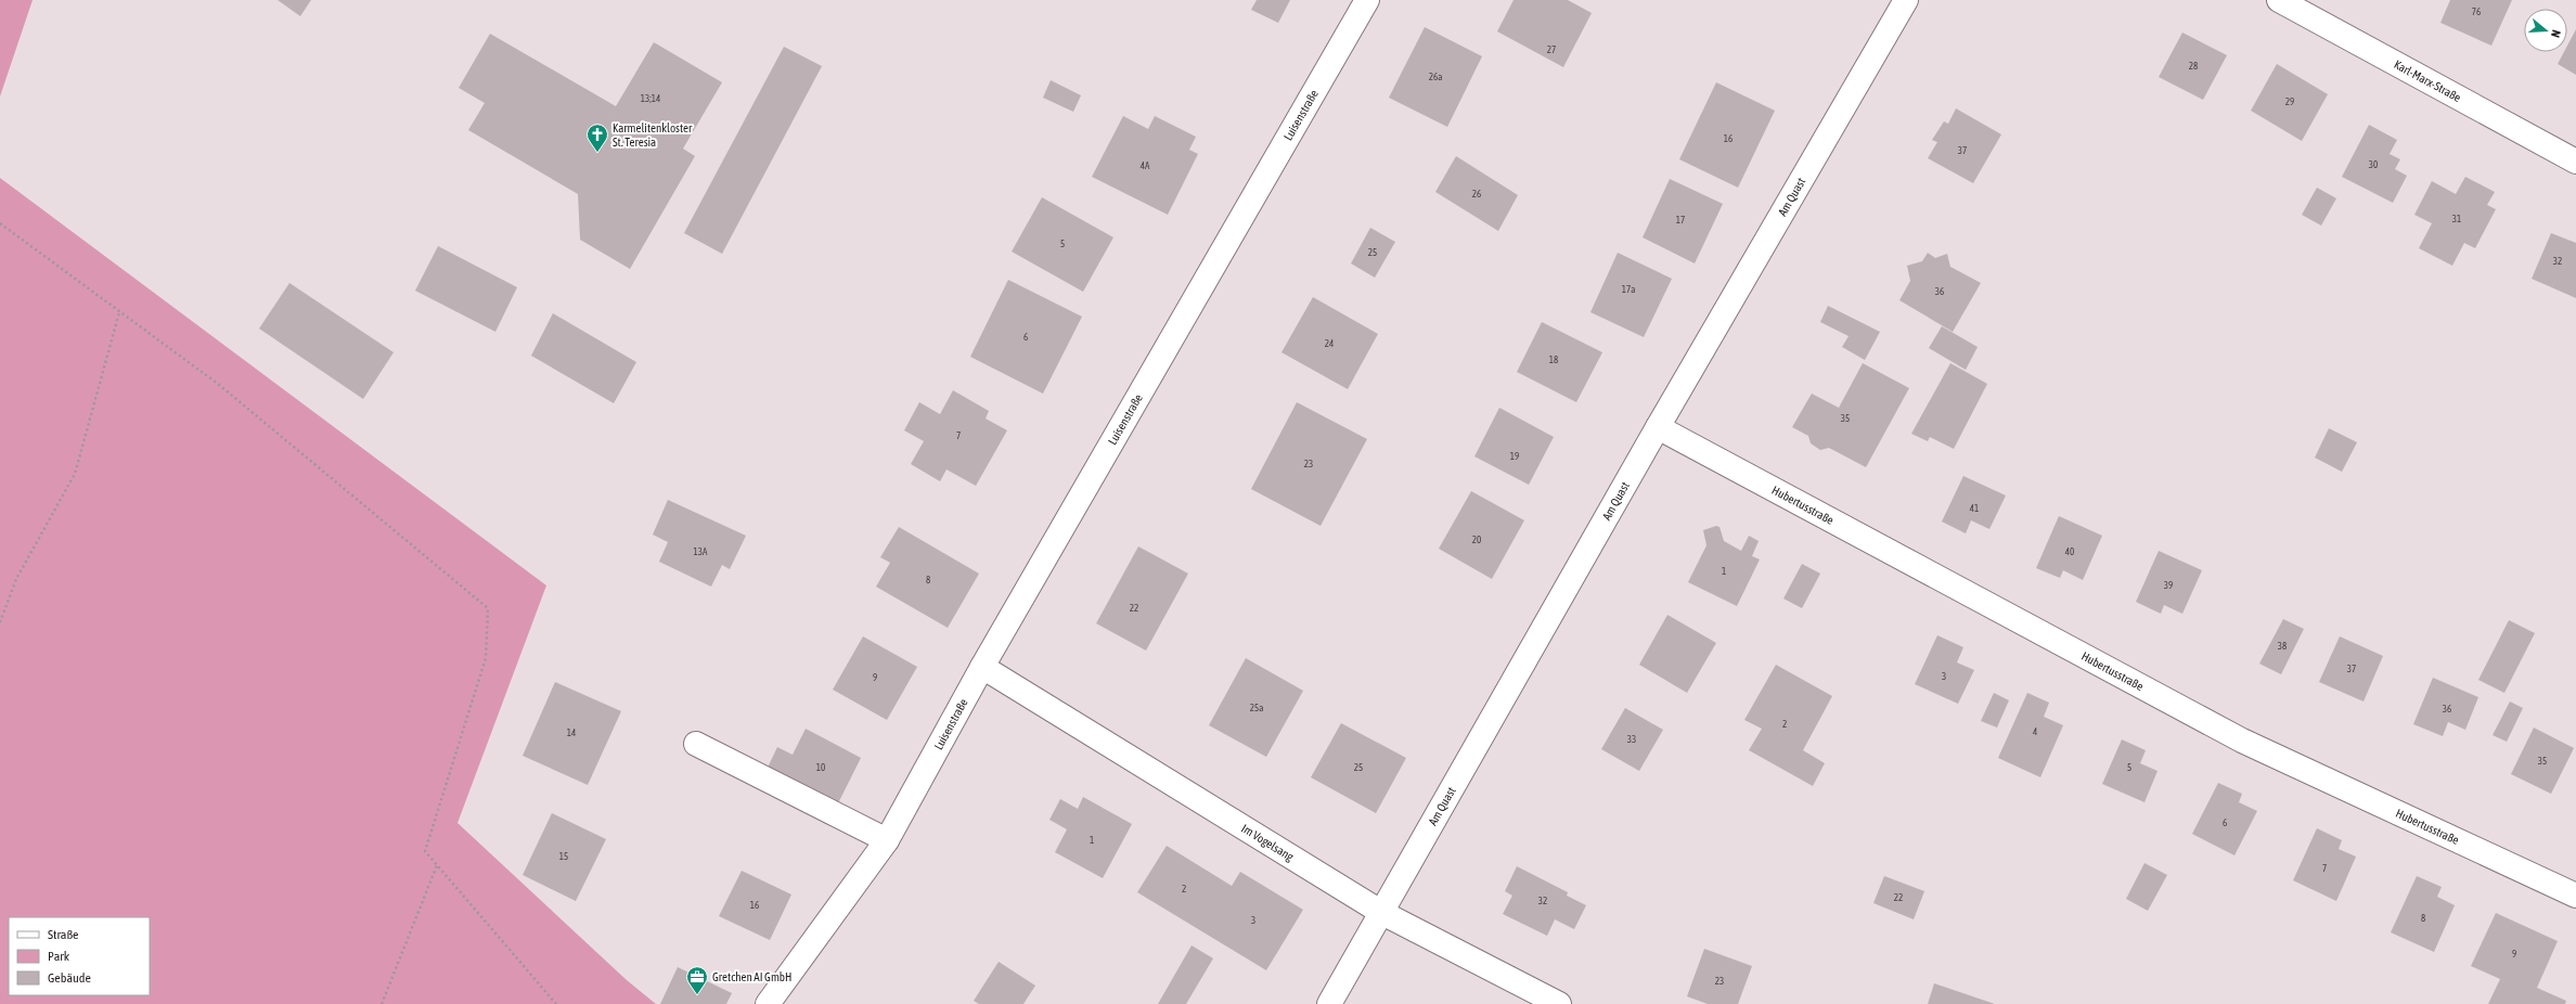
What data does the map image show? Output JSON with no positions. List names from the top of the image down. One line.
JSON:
{"streets":{"street":["Karl-Marx-Straße","Luisenstraße","Am Quast","Hubertusstraße","Im Vogelsang"]},"crossings":[["Luisenstraße","Im Vogelsang"],["Am Quast","Hubertusstraße"],["Am Quast","Im Vogelsang"]],"places":{"church":["Karmelitenkloster St. Teresia"],"office":["Gretchen AI GmbH"]},"house_numbers":["76","27","28","26a","13;14","29","16","37","30","4A","26","31","17","5","25","32","17a","36","6","24","18","35","7","19","23","41","20","13A","40","1","8","39","22","38","37","3","9","25a","36","2","4","14","33","35","10","25","5","6","1","15","7","2","22","32","16","8","3","9","23"],"legend":["Straße","Park","Gebäude"],"north":"right"}
